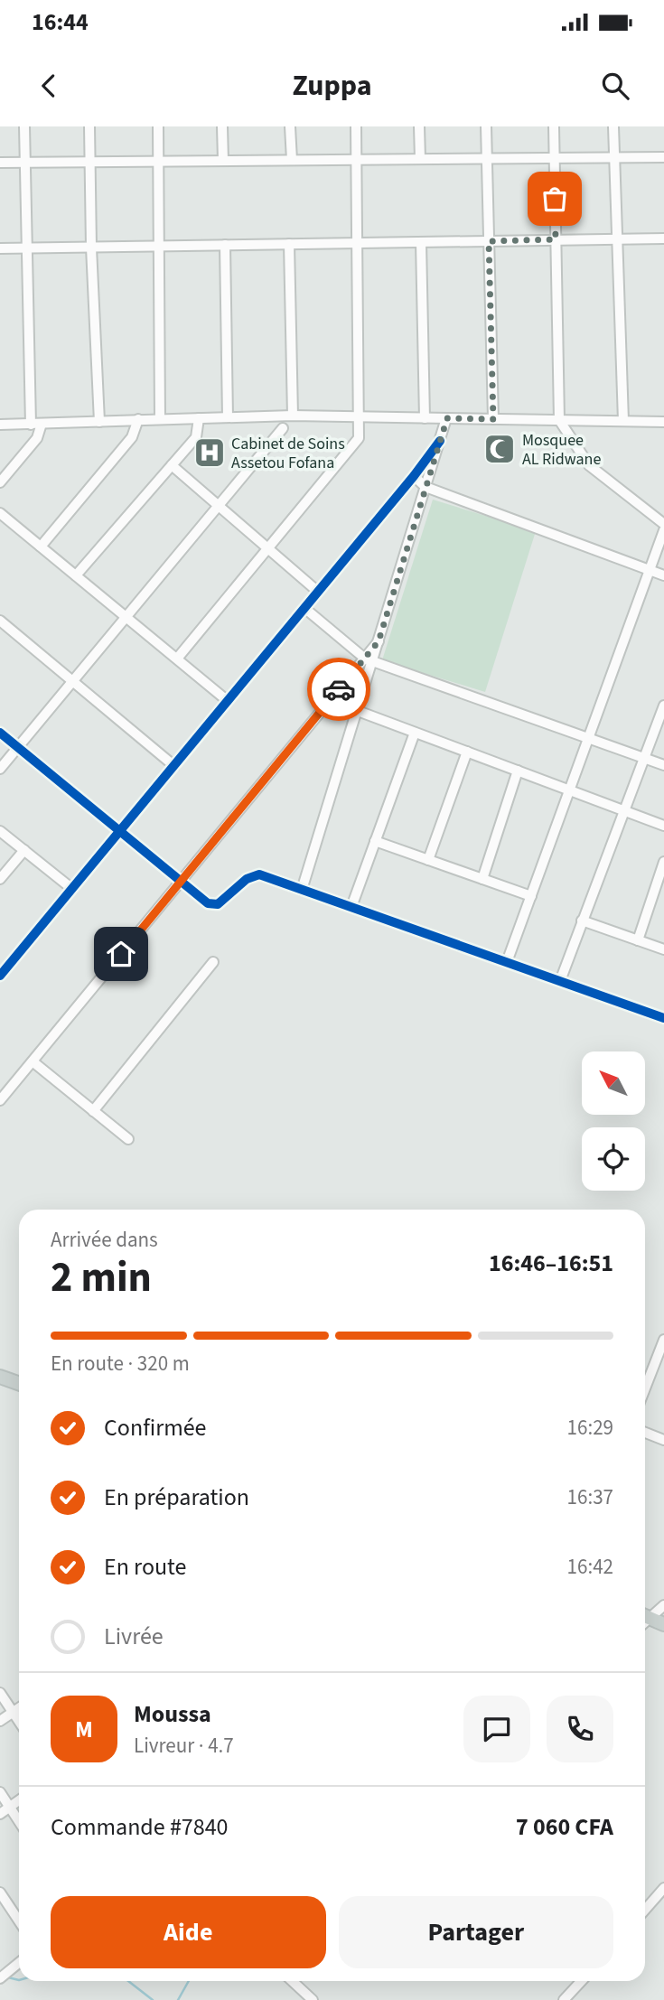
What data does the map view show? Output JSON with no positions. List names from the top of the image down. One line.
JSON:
{"places":{"mosque":["Mosquee AL Ridwane"],"hospital":["Cabinet de Soins Assetou Fofana"]},"north":"top left","page":{"status":"16:44","header":"Zuppa","heading":["2 min","Arrivée dans","16:46–16:51"],"panel":["Moussa","Livreur · 4.7","Commande #7840","7 060 CFA"],"bar":"En route · 320 m","list":[["Confirmée","16:29"],["En préparation","16:37"],["En route","16:42"],"Livrée"],"round":"M","buttons":["Aide","Partager"]}}
